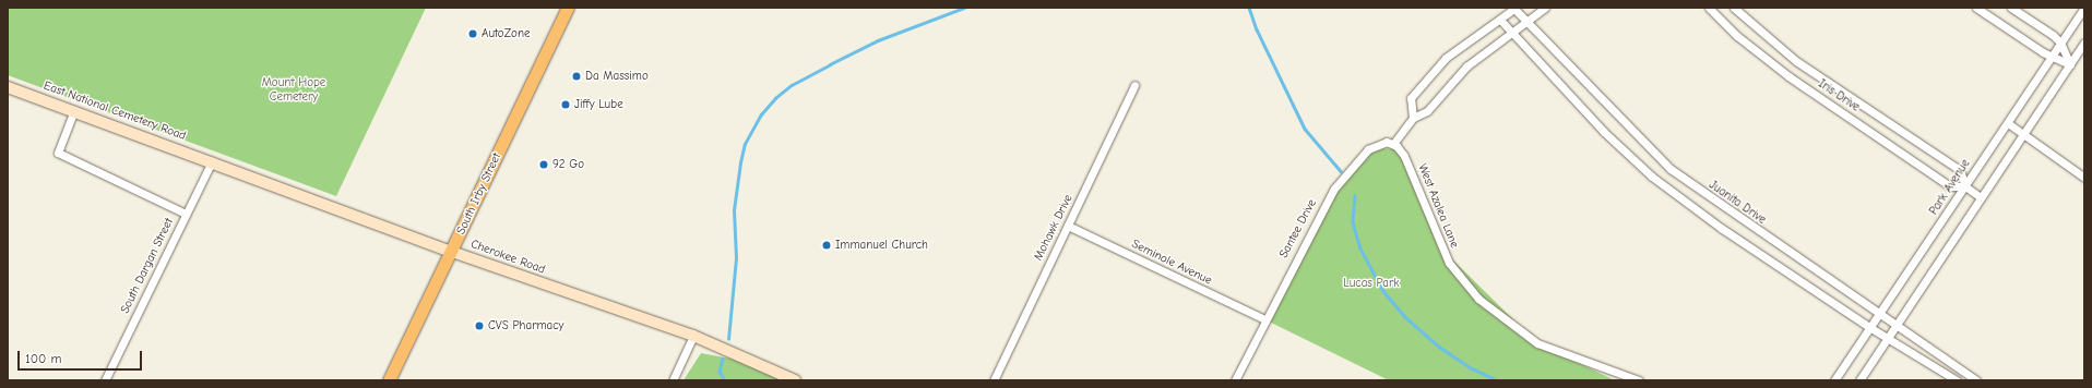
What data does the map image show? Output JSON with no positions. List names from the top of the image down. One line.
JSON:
{"streets":{"main road":["South Irby Street"],"street":["Iris Drive","East National Cemetery Road","Park Avenue","Juanita Drive","West Azalea Lane","Mohawk Drive","Santee Drive","Cherokee Road","Seminole Avenue","South Dargan Street"]},"crossings":[["Iris Drive","Park Avenue"],["East National Cemetery Road","Cherokee Road"],["East National Cemetery Road","South Dargan Street"],["Park Avenue","Juanita Drive"],["South Irby Street","Cherokee Road"],["West Azalea Lane","Santee Drive"],["Mohawk Drive","Seminole Avenue"],["Santee Drive","Seminole Avenue"],["Cherokee Road","South Dargan Street"]],"parks":["Mount Hope Cemetery","Lucas Park"],"places":["AutoZone","Da Massimo","Jiffy Lube","92 Go","Immanuel Church","CVS Pharmacy"],"scale_bar":"100 m"}
